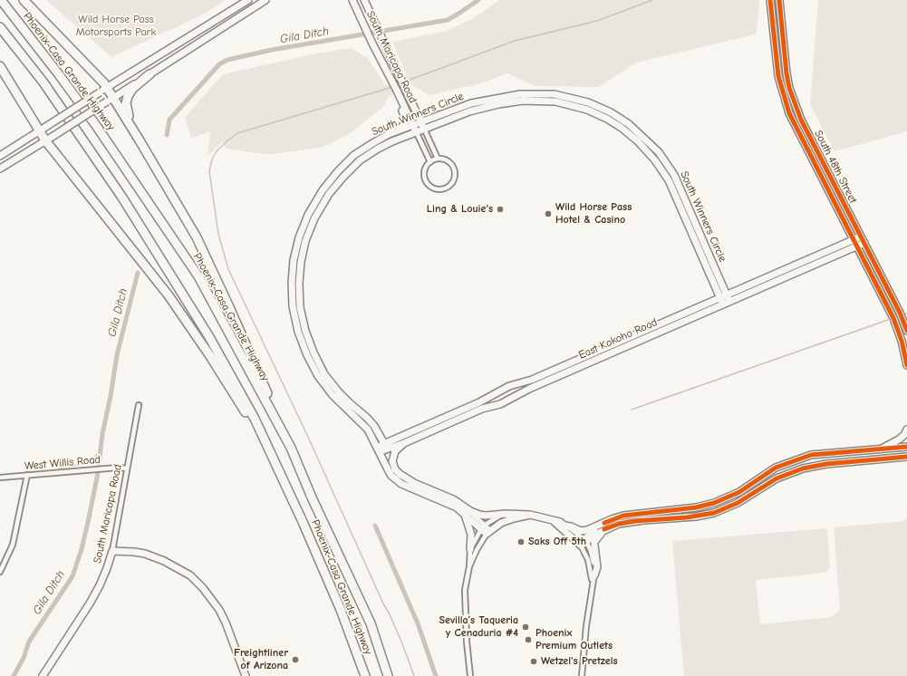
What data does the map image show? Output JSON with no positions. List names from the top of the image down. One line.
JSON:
{"streets":{"highway":["Phoenix-Casa Grande Highway"],"street":["South Maricopa Road","South Winners Circle","South 48th Street","East Kokoho Road","West Willis Road"]},"crossings":[["South Maricopa Road","South Winners Circle"],["South Maricopa Road","West Willis Road"],["South Winners Circle","East Kokoho Road"],["South 48th Street","East Kokoho Road"]],"water":["Gila Ditch"],"parks":["Wild Horse Pass Motorsports Park"],"places":["Ling & Louie's","Wild Horse Pass Hotel & Casino","Saks Off 5th","Sevilla’s Taqueria y Cenaduria #4","Phoenix Premium Outlets","Freightliner of Arizona","Wetzel's Pretzels"]}
